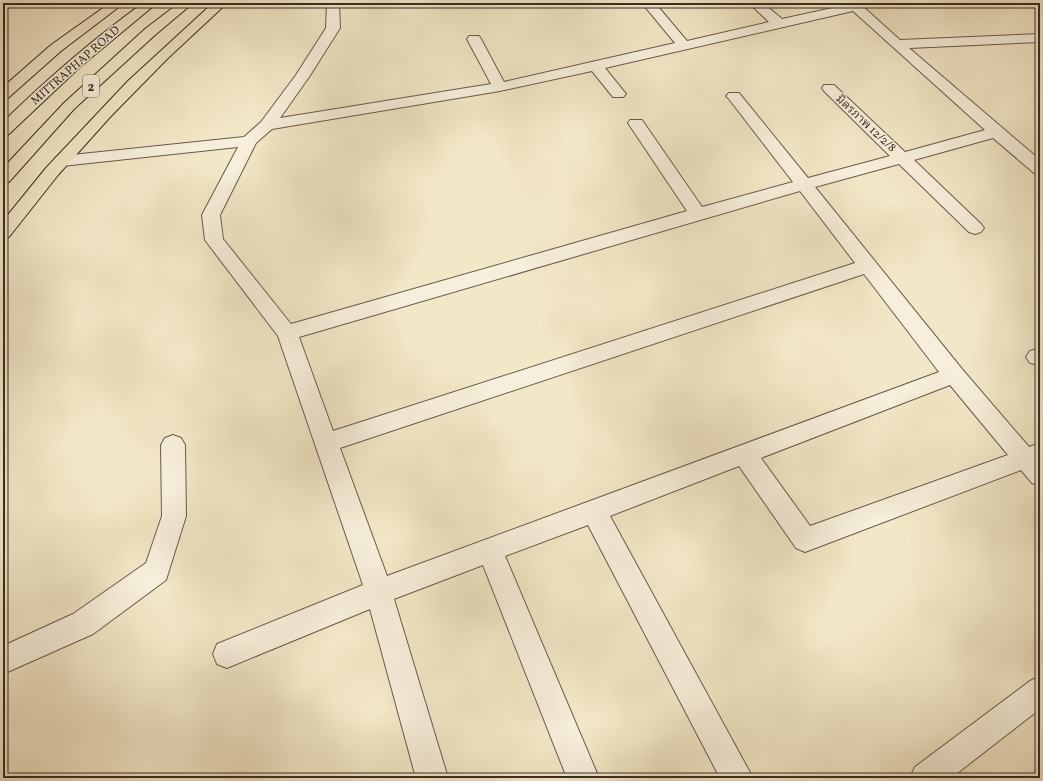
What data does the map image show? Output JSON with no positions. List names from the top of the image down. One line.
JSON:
{"streets":{"highway":["MITTRAPHAP ROAD","2"],"street":["มิตรภาพ 12/2/8"]}}
